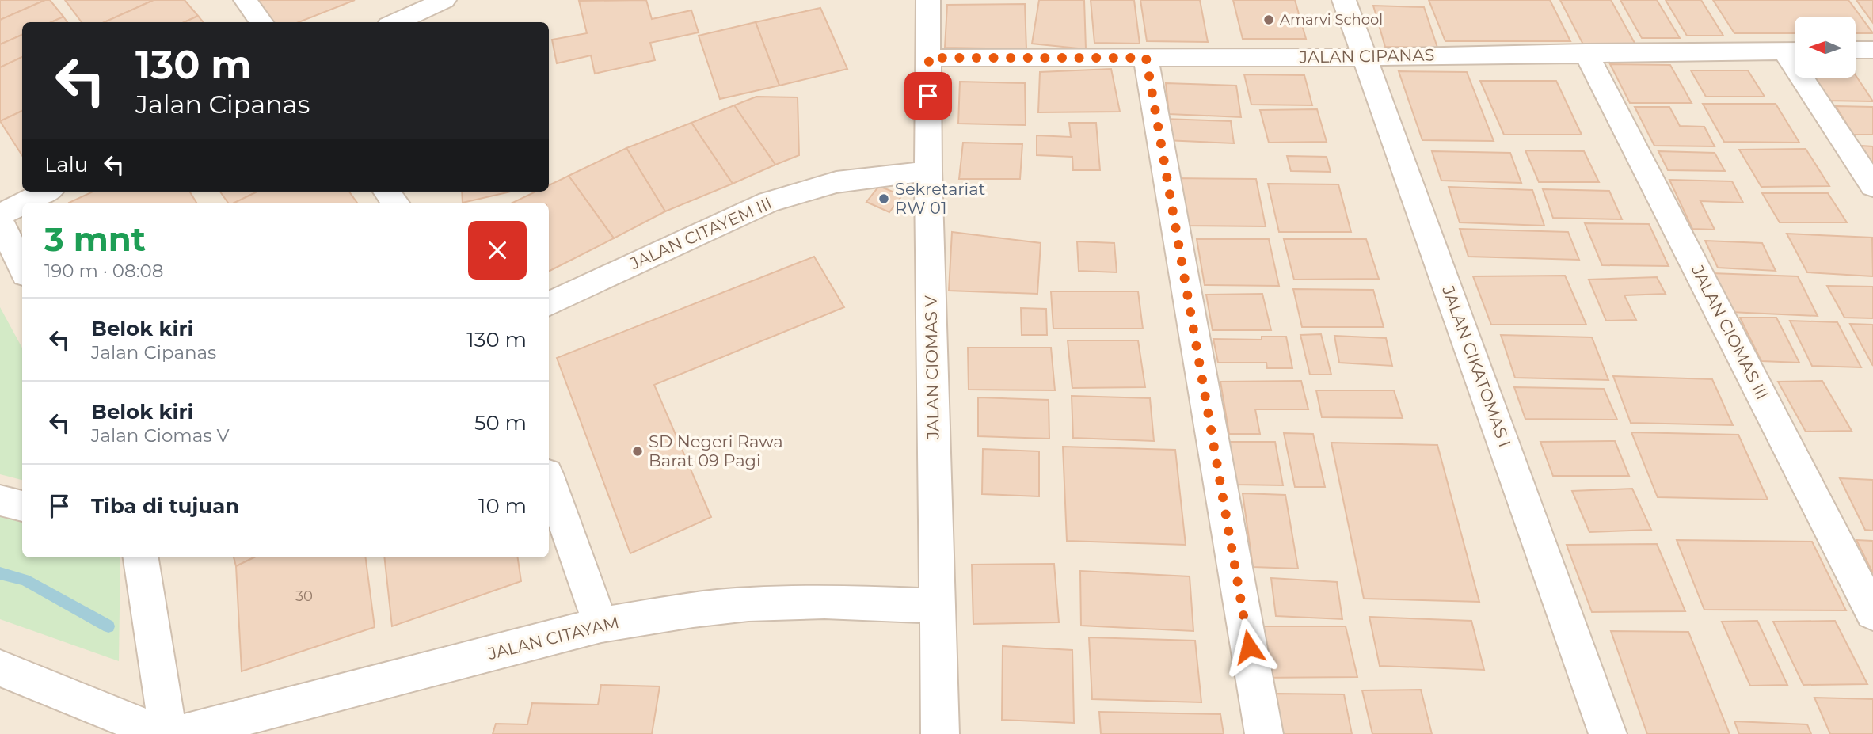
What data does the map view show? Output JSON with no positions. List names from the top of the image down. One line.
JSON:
{"streets":{"street":["JALAN CIPANAS","JALAN CITAYEM III","JALAN CIOMAS III","JALAN CIKATOMAS I","JALAN CIOMAS V","JALAN CITAYAM"]},"crossings":[["JALAN CIPANAS","JALAN CIOMAS III"],["JALAN CIPANAS","JALAN CIKATOMAS I"],["JALAN CIPANAS","JALAN CIOMAS V"],["JALAN CITAYEM III","JALAN CIOMAS V"],["JALAN CIOMAS V","JALAN CITAYAM"]],"places":["Amarvi School","Sekretariat RW 01","SD Negeri Rawa Barat 09 Pagi"],"house_numbers":["30"],"north":"left","page":{"turn":["130 m","Jalan Cipanas"],"then":"Lalu","heading":["3 mnt","190 m · 08:08"],"list":[{"name":"Belok kiri","note":"Jalan Cipanas","value":"130 m"},{"name":"Belok kiri","note":"Jalan Ciomas V","value":"50 m"},{"name":"Tiba di tujuan","value":"10 m"}]}}
